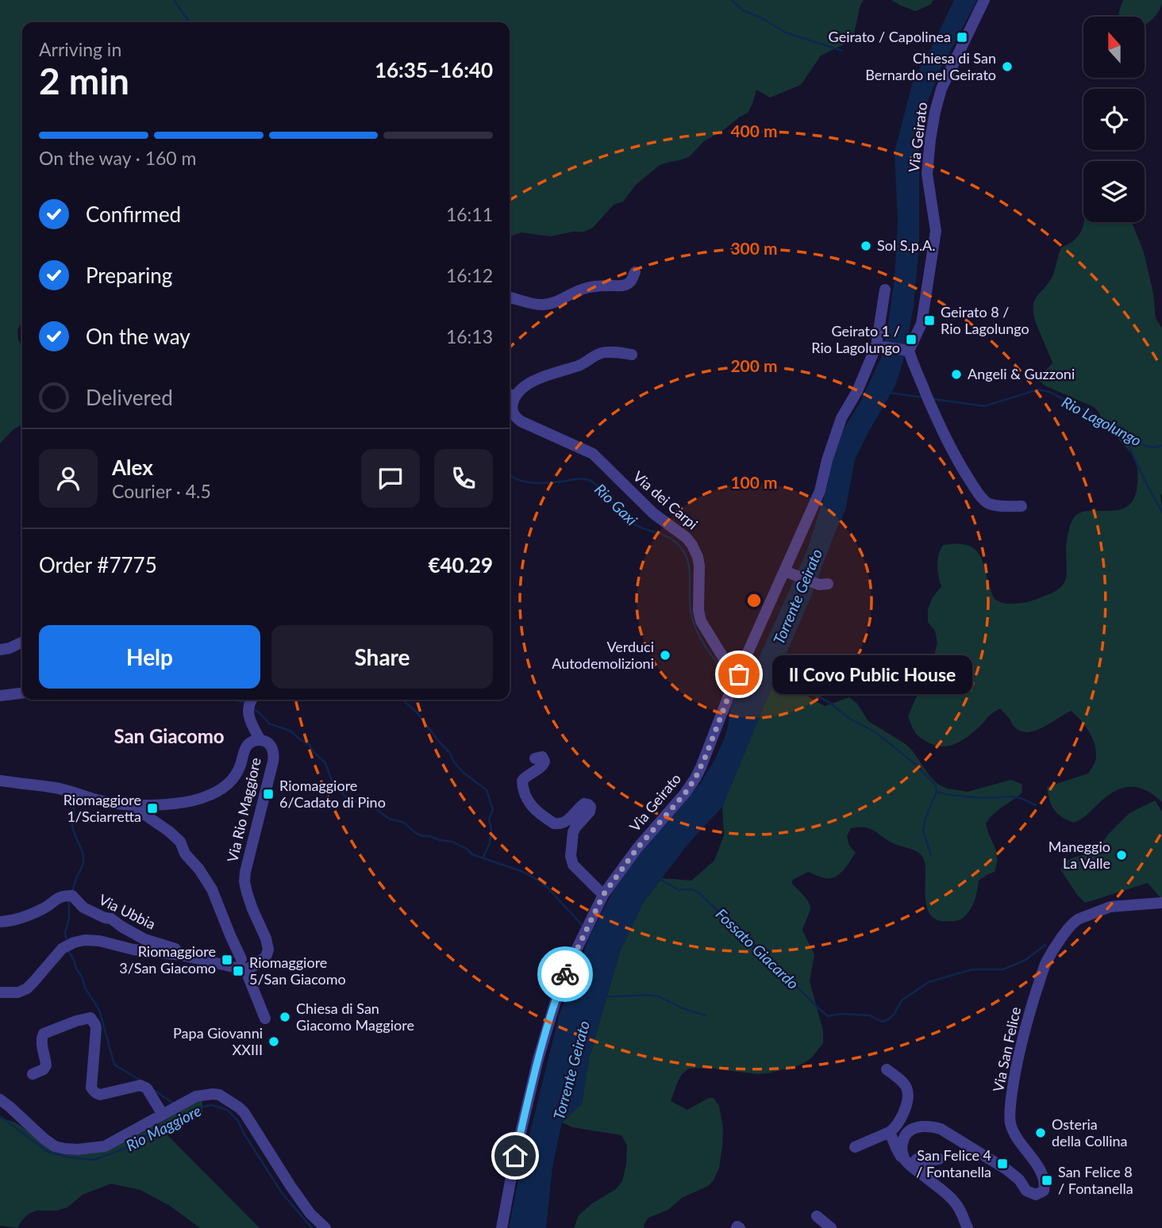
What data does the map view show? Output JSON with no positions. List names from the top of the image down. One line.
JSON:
{"streets":{"street":["Via Geirato","Via dei Carpi","Via Rio Maggiore","Via Ubbia","Via San Felice"]},"crossings":[["Via Geirato","Via dei Carpi"]],"districts":["San Giacomo"],"water":["Rio Lagolungo","Rio Gaxi","Torrente Geirato","Fossato Giacardo","Rio Maggiore"],"places":{"transit":["Geirato / Capolinea","Geirato 8 / Rio Lagolungo","Geirato 1 / Rio Lagolungo","Riomaggiore 6/Cadato di Pino","Riomaggiore 1/Sciarretta","Riomaggiore 3/San Giacomo","Riomaggiore 5/San Giacomo","San Felice 4 / Fontanella","San Felice 8 / Fontanella"],"other":["Chiesa di San Bernardo nel Geirato","Sol S.p.A.","Angeli & Guzzoni","Verduci Autodemolizioni","Il Covo Public House","Maneggio La Valle","Chiesa di San Giacomo Maggiore","Papa Giovanni XXIII","Osteria della Collina"]},"north":"top","page":{"heading":["2 min","Arriving in","16:35–16:40"],"panel":["Alex","Courier · 4.5","Order #7775","€40.29"],"bar":"On the way · 160 m","list":[["Confirmed","16:11"],["Preparing","16:12"],["On the way","16:13"],"Delivered"],"buttons":["Help","Share"],"bubble":"Il Covo Public House"},"rings":["400 m","300 m","200 m","100 m"]}
